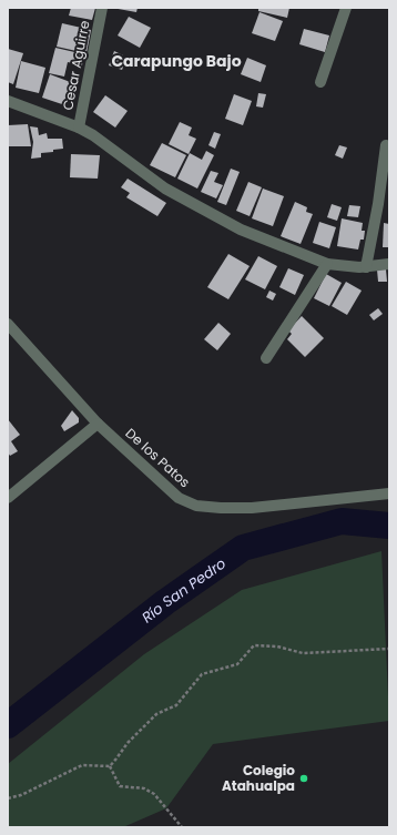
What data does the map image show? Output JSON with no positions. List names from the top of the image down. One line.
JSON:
{"streets":{"street":["Cesar Aguirre","De los Patos"]},"districts":["Carapungo Bajo"],"water":["Río San Pedro"],"places":["Colegio Atahualpa"]}
